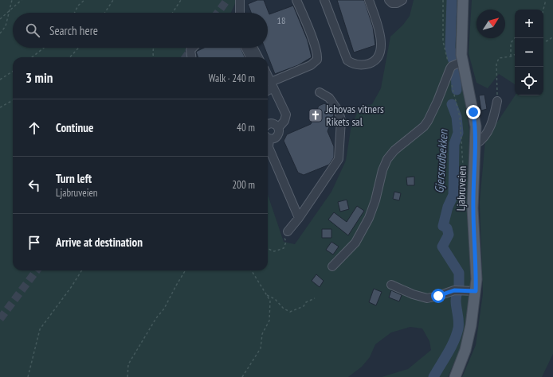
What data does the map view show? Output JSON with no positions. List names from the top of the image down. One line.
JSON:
{"streets":{"main road":["Ljabruveien"]},"water":["Gjersrudbekken"],"places":{"church":["Jehovas vitners Rikets sal"]},"house_numbers":["18"],"north":"top right","page":{"map_buttons":["+","−"],"search":"Search here","heading":["3 min","Walk · 240 m"],"list":[["Continue","40 m"],["Turn left","Ljabruveien","200 m"],"Arrive at destination"]}}
